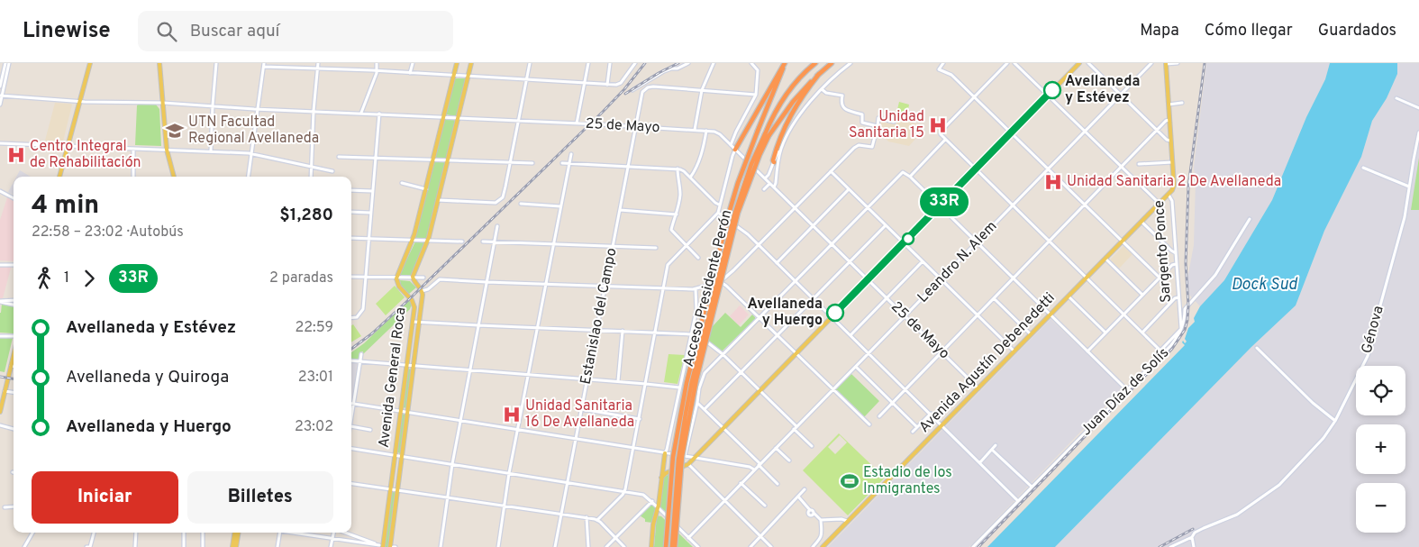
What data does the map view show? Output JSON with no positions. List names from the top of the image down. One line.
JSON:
{"streets":{"main road":["Sargento Ponce","Avenida Agustín Debenedetti","Avenida General Roca"],"street":["25 de Mayo","Leandro N. Alem","Estanislao del Campo","Génova","Juan Díaz de Solís"]},"crossings":[["25 de Mayo","Leandro N. Alem"],["25 de Mayo","Estanislao del Campo"],["25 de Mayo","Avenida Agustín Debenedetti"],["Sargento Ponce","Avenida Agustín Debenedetti"],["Sargento Ponce","Juan Díaz de Solís"]],"water":["Dock Sud"],"places":{"other":["Avellaneda y Estévez","Avellaneda y Huergo"],"hospital":["Unidad Sanitaria 15","Centro Integral de Rehabilitación","Unidad Sanitaria 2 De Avellaneda","Unidad Sanitaria 16 De Avellaneda"],"school or university":["UTN Facultad Regional Avellaneda"],"sports":["Estadio de los Inmigrantes"]},"lines":["bus line 33R"],"page":{"header":"Linewise","search":"Buscar aquí","nav":["Mapa","Cómo llegar","Guardados"],"on_map":"33R","heading":["4 min","22:58 – 23:02 · Autobús","$1,280"],"legs":["1","33R","2 paradas"],"list":[{"name":"Avellaneda y Estévez","value":"22:59"},{"name":"Avellaneda y Quiroga","value":"23:01"},{"name":"Avellaneda y Huergo","value":"23:02"}],"map_buttons":["+","−"],"buttons":["Iniciar","Billetes"]}}
